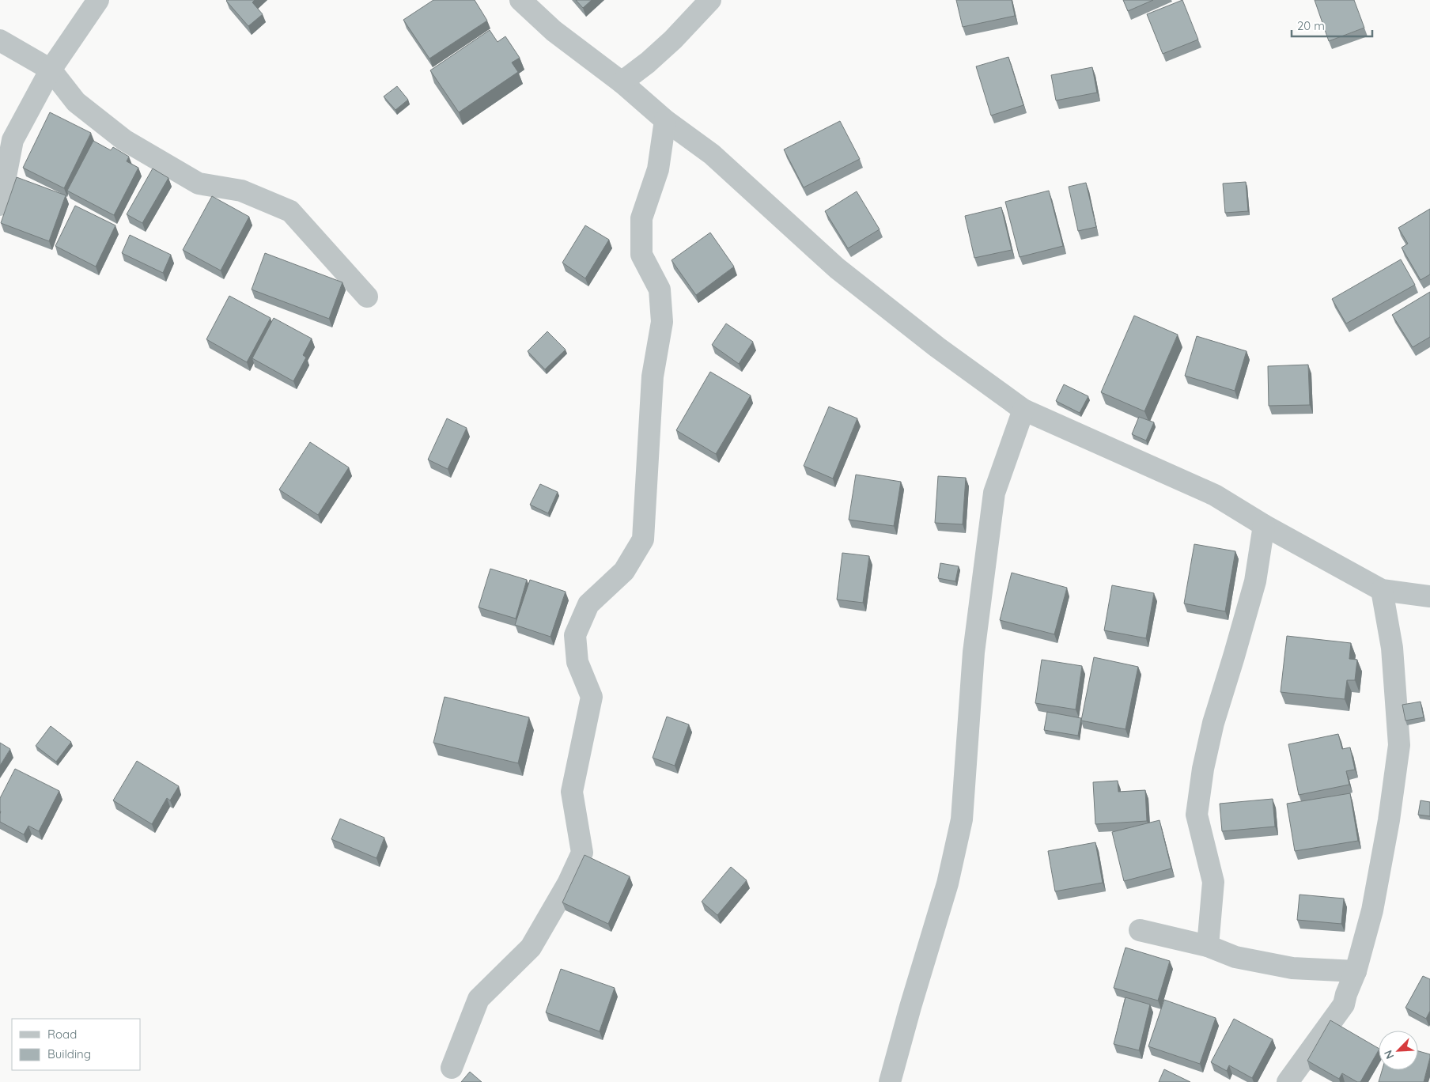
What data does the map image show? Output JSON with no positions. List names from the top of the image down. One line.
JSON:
{"legend":["Road","Building"],"scale_bar":"20 m","north":"bottom left"}
